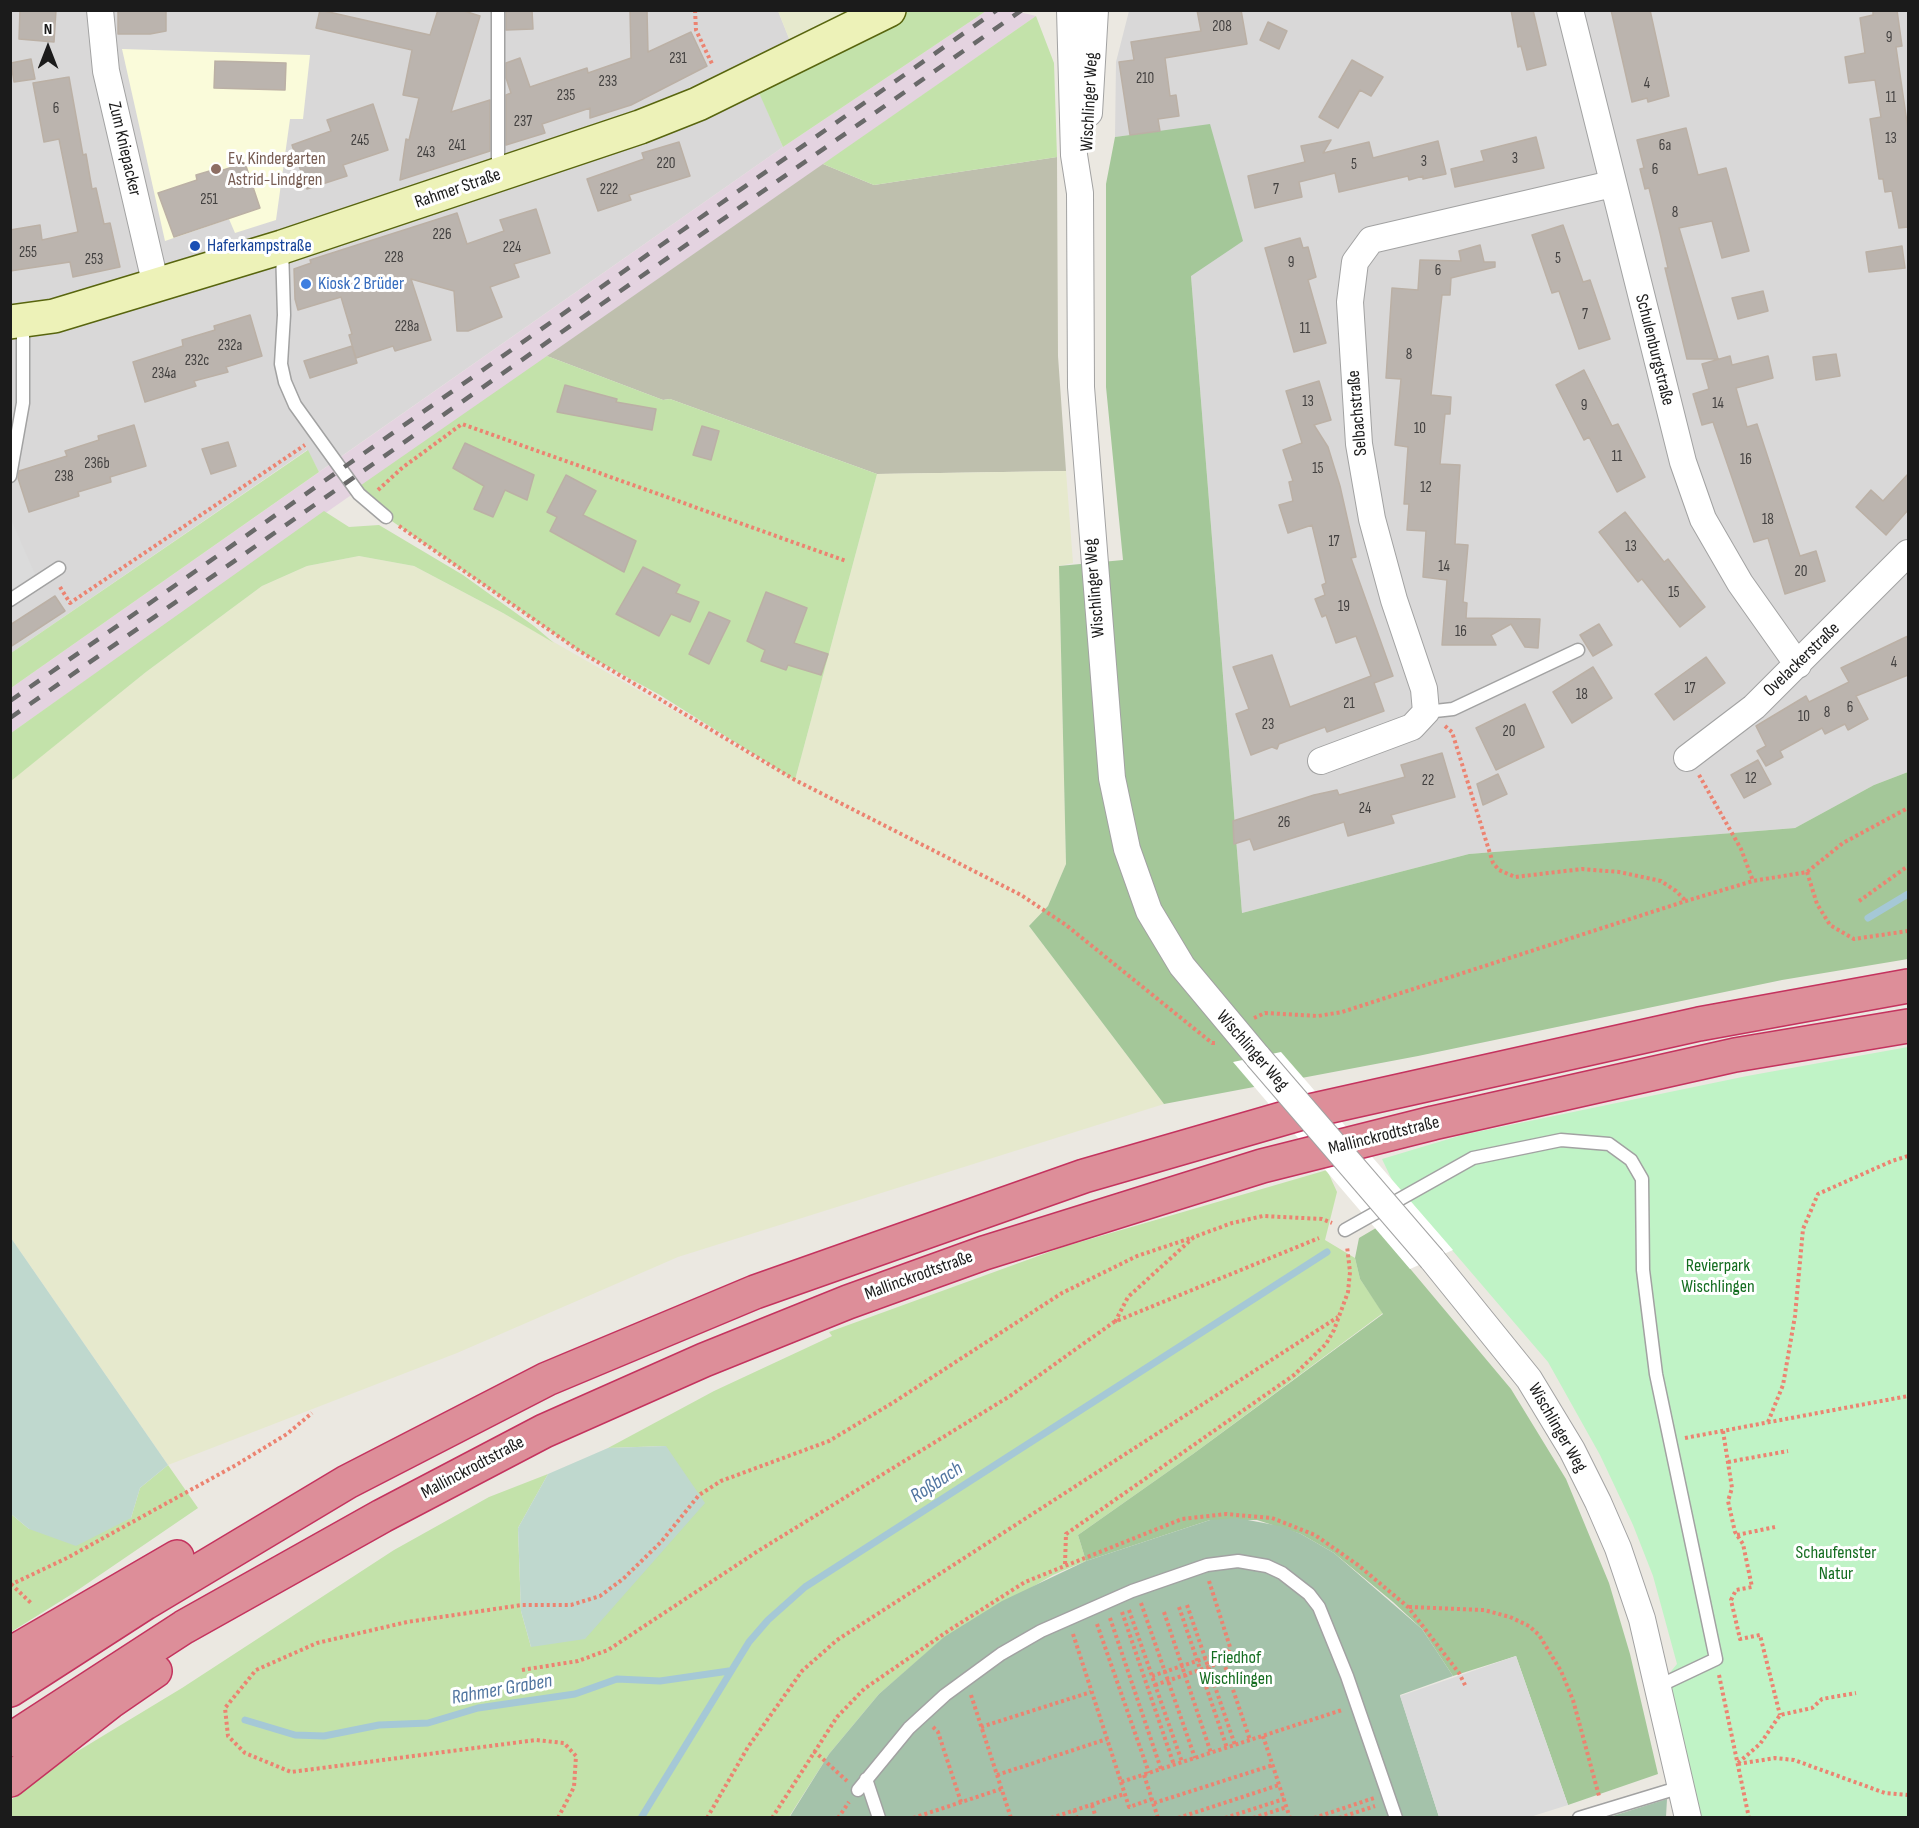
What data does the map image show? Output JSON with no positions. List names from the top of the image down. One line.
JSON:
{"streets":{"highway":["Mallinckrodtstraße"],"main road":["Rahmer Straße"],"street":["Wischlinger Weg","Zum Kniepacker","Schulenburgstraße","Selbachstraße","Ovelackerstraße"]},"crossings":[["Zum Kniepacker","Rahmer Straße"],["Schulenburgstraße","Selbachstraße"],["Schulenburgstraße","Ovelackerstraße"]],"water":["Roßbach","Rahmer Graben"],"parks":["Revierpark Wischlingen","Schaufenster Natur","Friedhof Wischlingen"],"places":["Ev. Kindergarten Astrid-Lindgren","Haferkampstraße","Kiosk 2 Brüder"],"house_numbers":["208","9","231","210","233","4","235","11","6","237","13","245","241","6a","243","3","3","220","5","6","222","7","251","8","226","224","255","228","5","253","9","6","7","228a","11","232a","8","232c","234a","13","14","9","10","11","16","236b","15","238","12","18","17","13","14","20","15","19","16","4","17","18","21","6","8","10","23","20","12","22","24","26"],"north":"top"}
